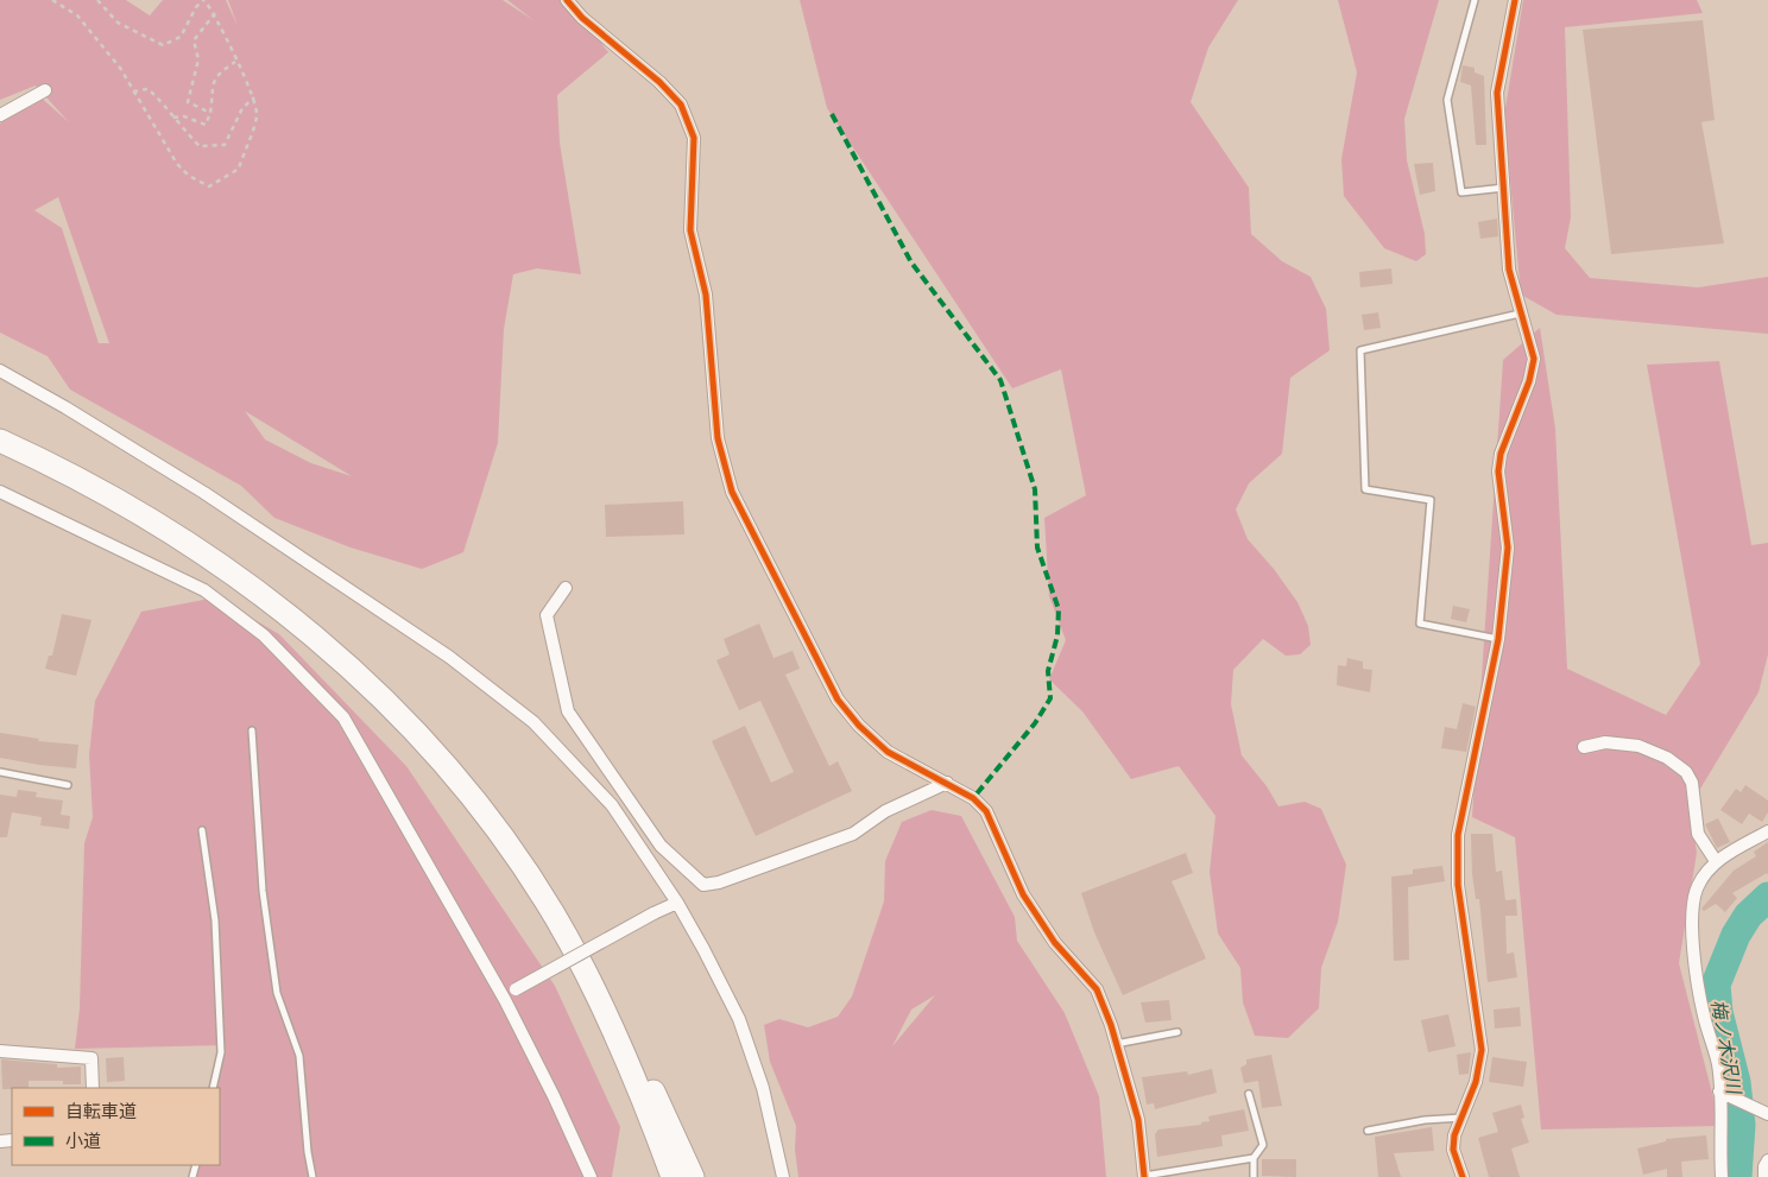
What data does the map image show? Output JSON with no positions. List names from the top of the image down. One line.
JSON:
{"water":["梅ノ木沢川"],"legend":["自転車道","小道"]}
